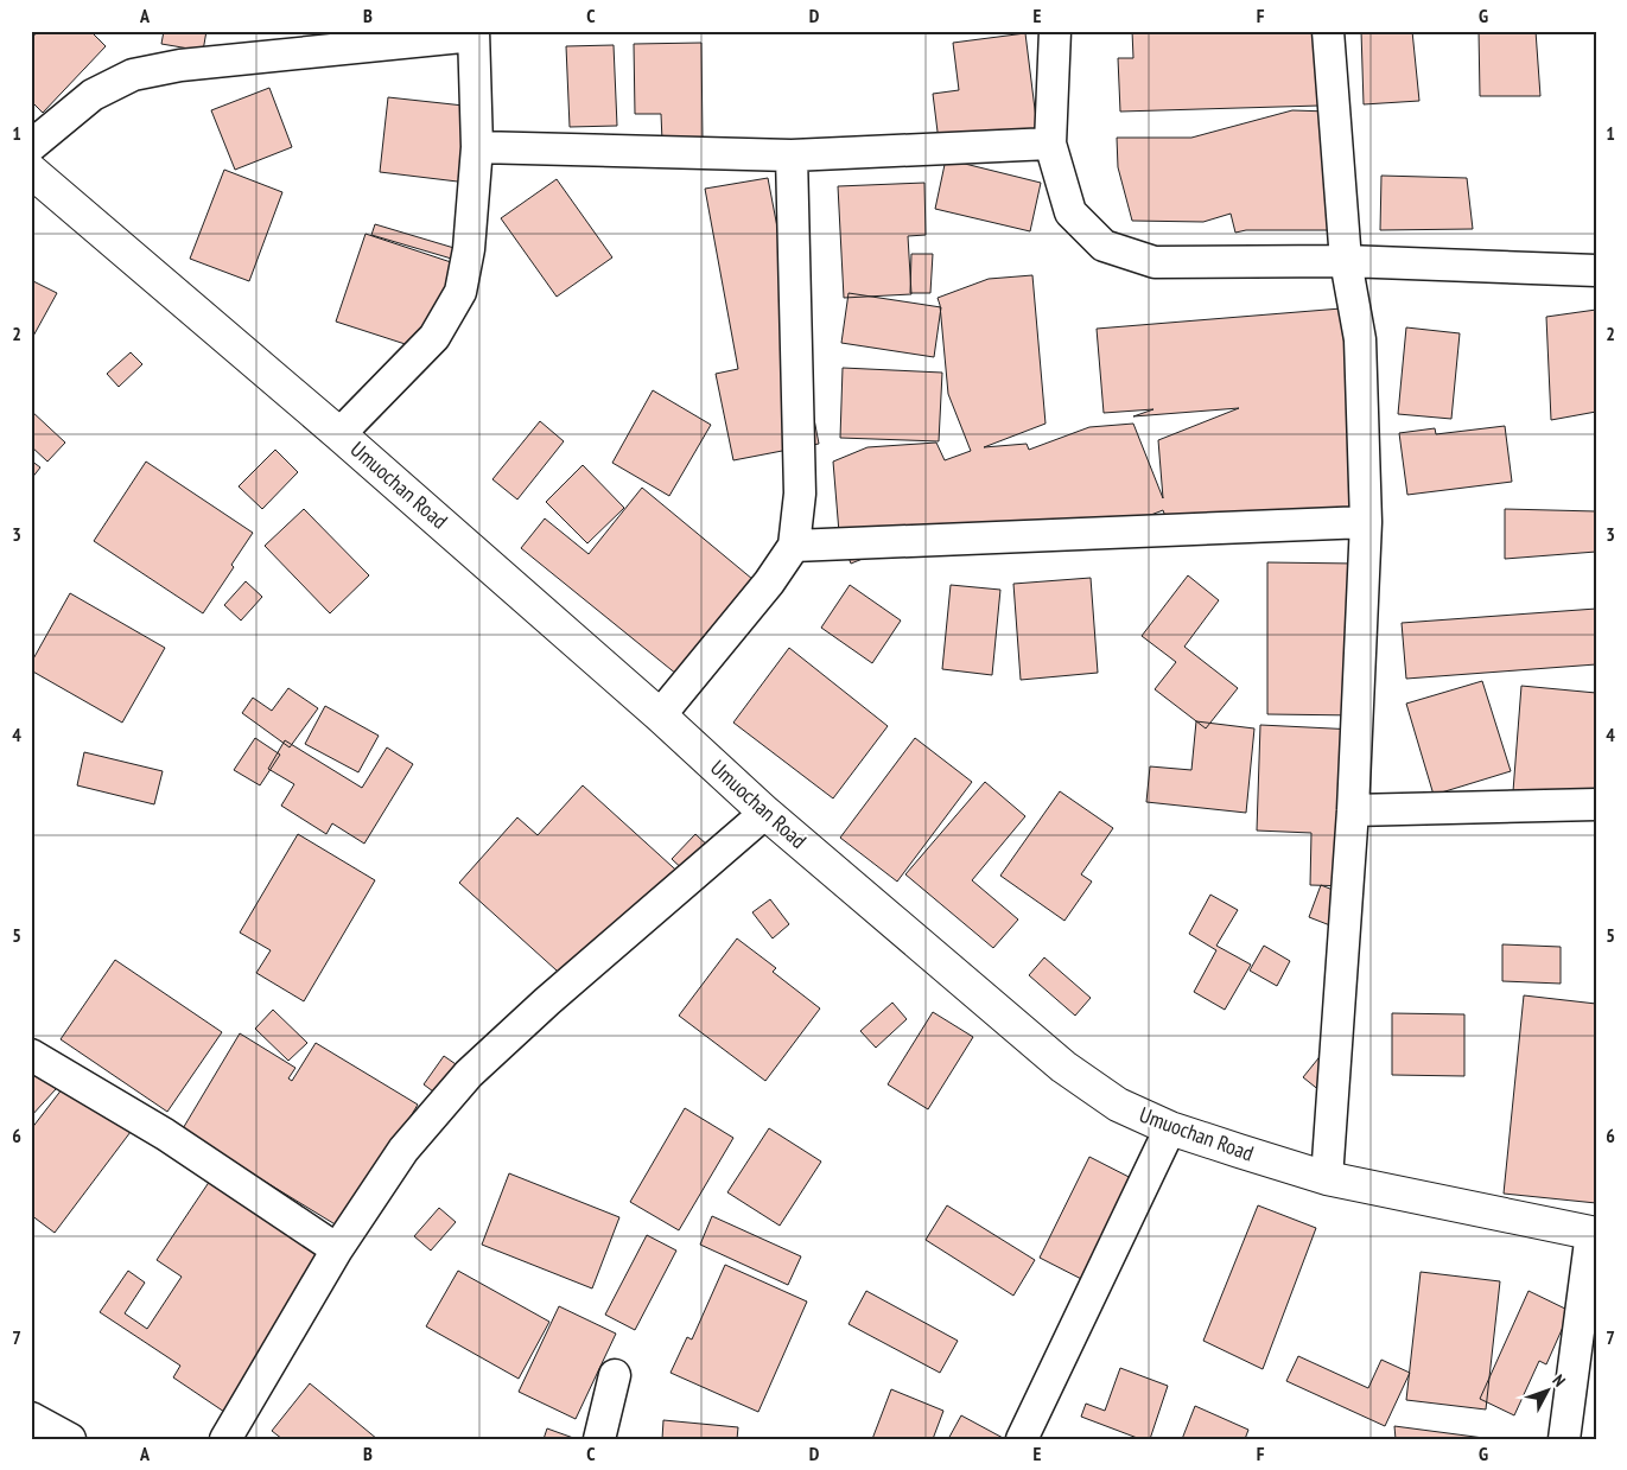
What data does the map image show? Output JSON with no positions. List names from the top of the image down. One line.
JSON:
{"streets":{"street":["Umuochan Road"]},"north":"top right","grid":{"columns":["A","B","C","D","E","F","G"],"rows":["1","2","3","4","5","6","7"]}}
